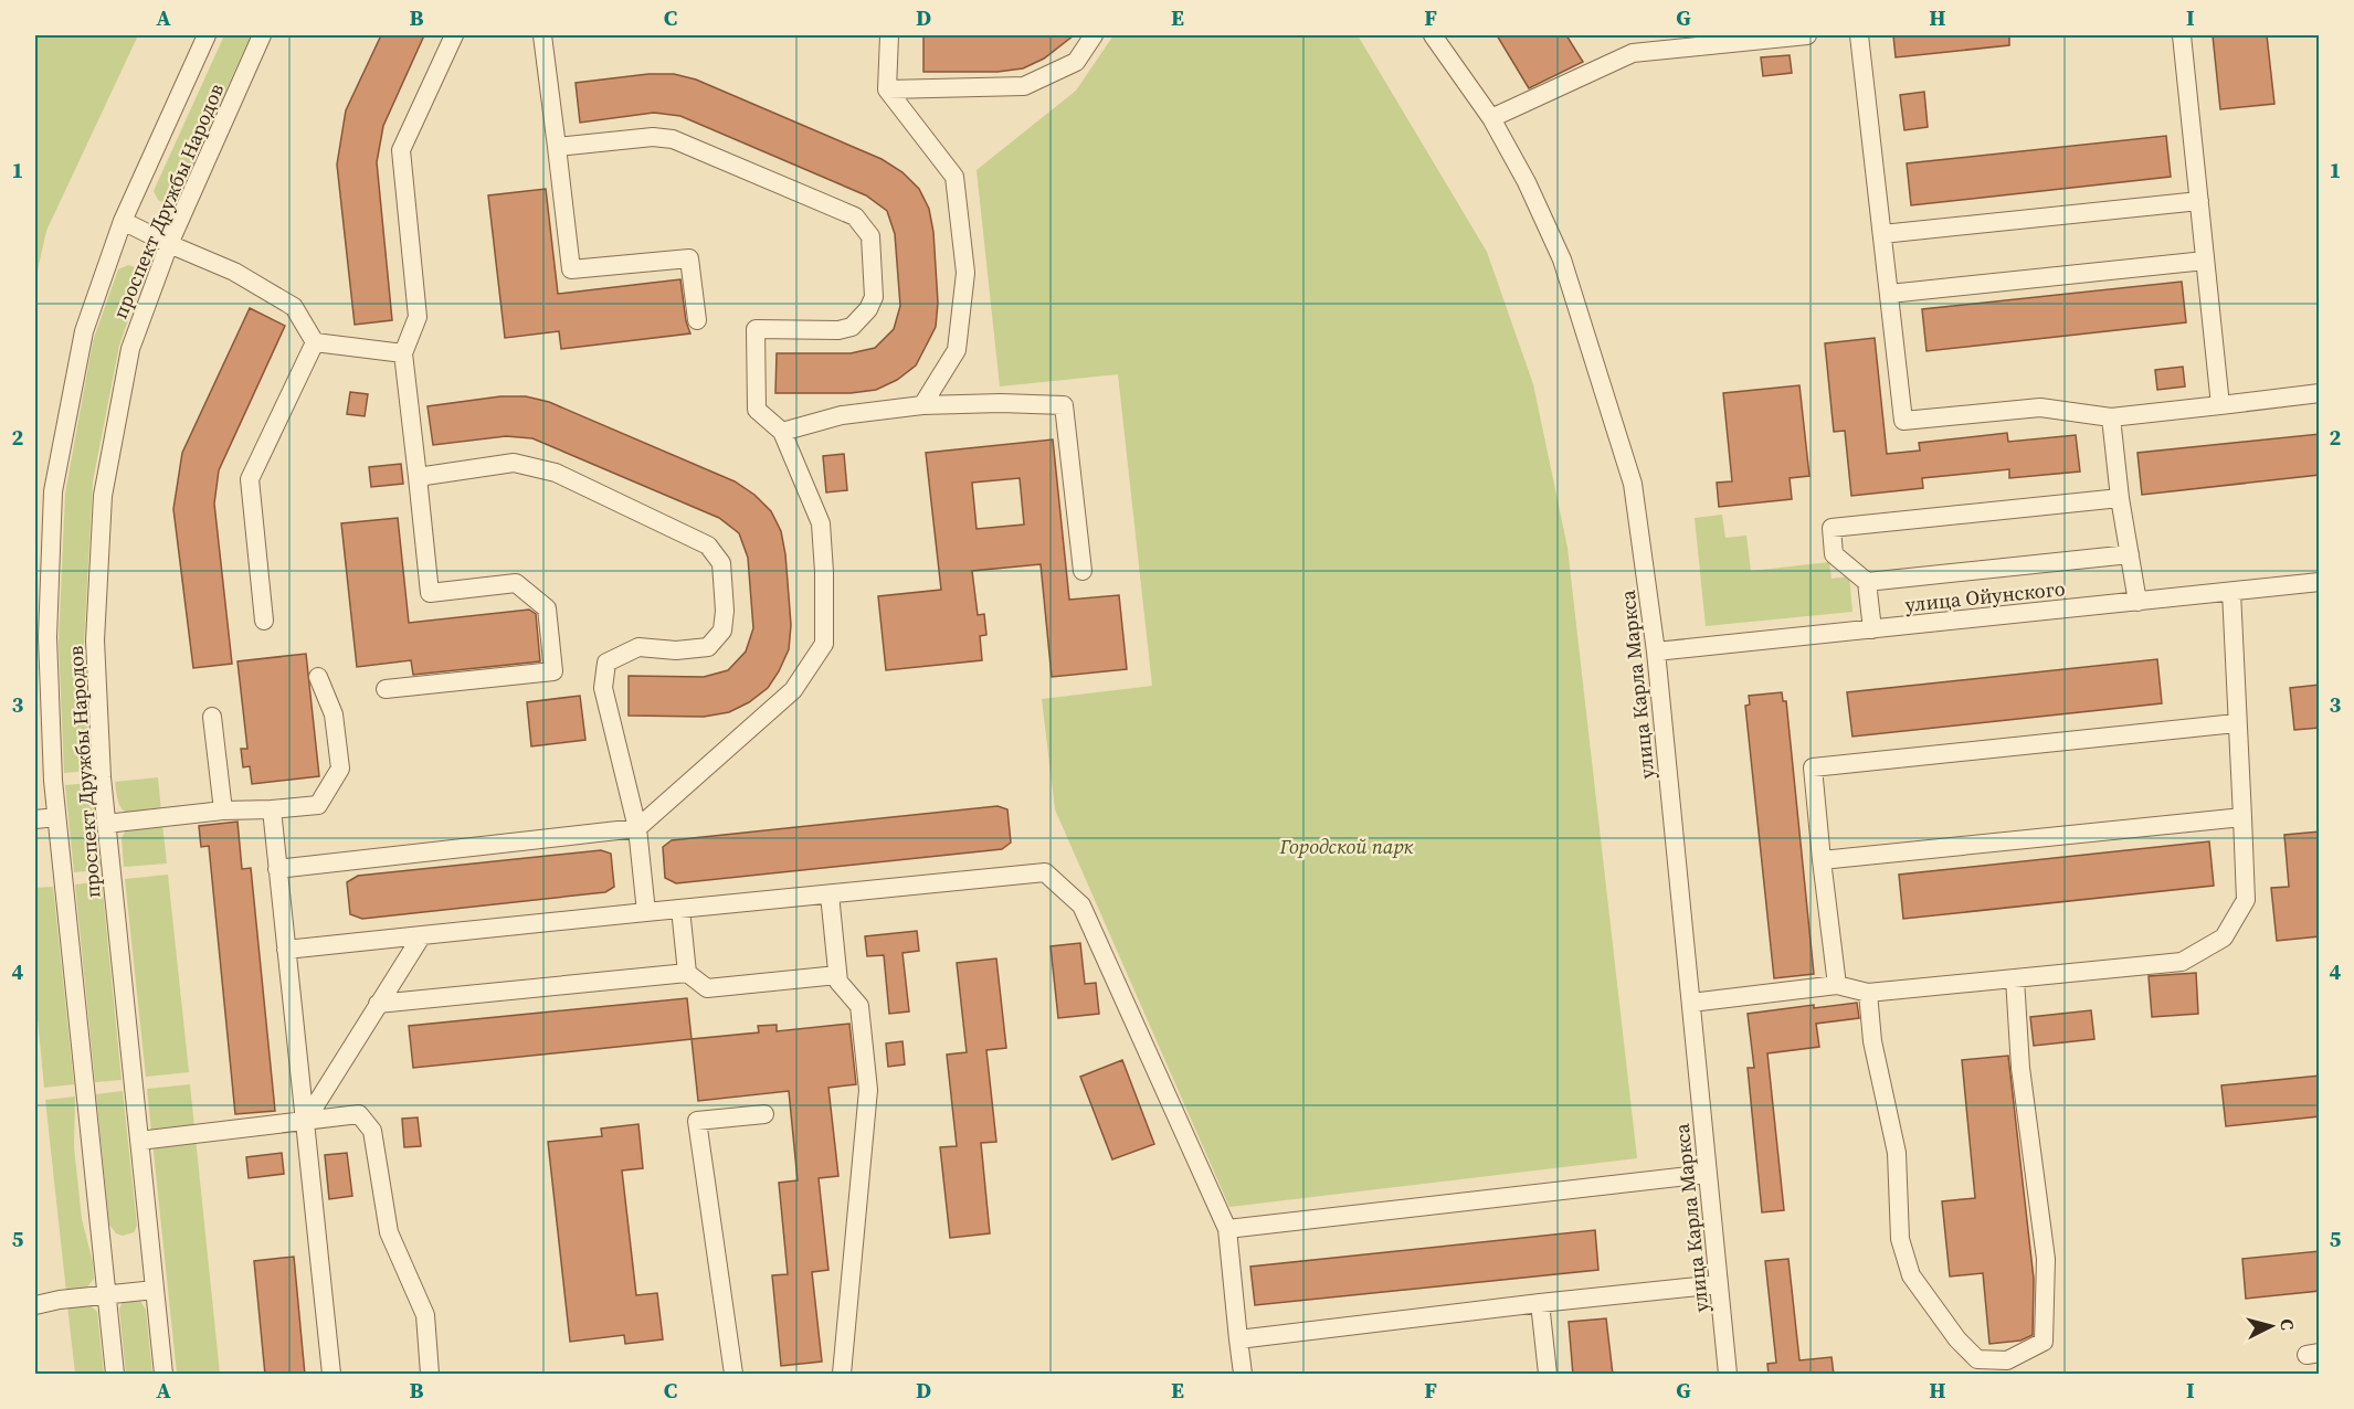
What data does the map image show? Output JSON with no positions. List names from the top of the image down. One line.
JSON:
{"streets":{"street":["проспект Дружбы Народов","улица Ойунского","улица Карла Маркса"]},"crossings":[["улица Ойунского","улица Карла Маркса"]],"parks":["Городской парк"],"north":"right","grid":{"columns":["A","B","C","D","E","F","G","H","I"],"rows":["1","2","3","4","5"]}}
